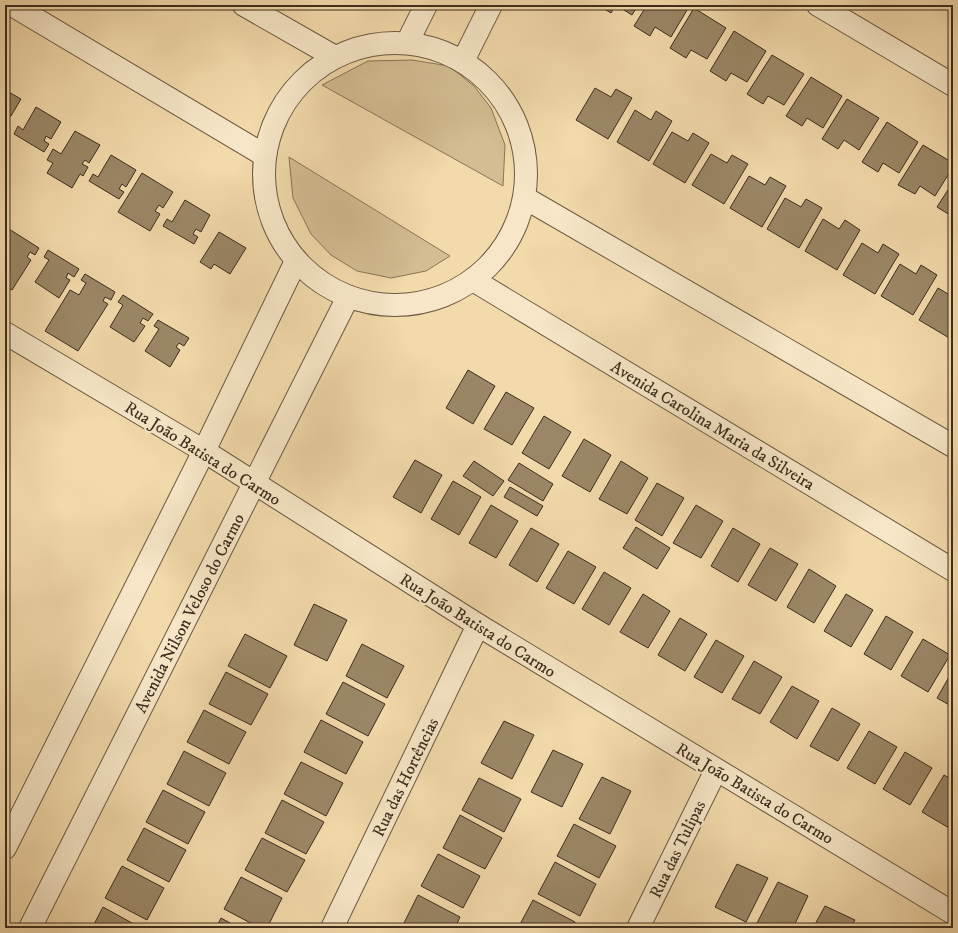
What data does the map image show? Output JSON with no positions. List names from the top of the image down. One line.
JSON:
{"streets":{"street":["Avenida Carolina Maria da Silveira","Rua João Batista do Carmo","Avenida Nilson Veloso do Carmo","Rua das Hortências","Rua das Tulipas"]},"crossings":[["Rua João Batista do Carmo","Avenida Nilson Veloso do Carmo"],["Rua João Batista do Carmo","Rua das Hortências"],["Rua João Batista do Carmo","Rua das Tulipas"]]}
